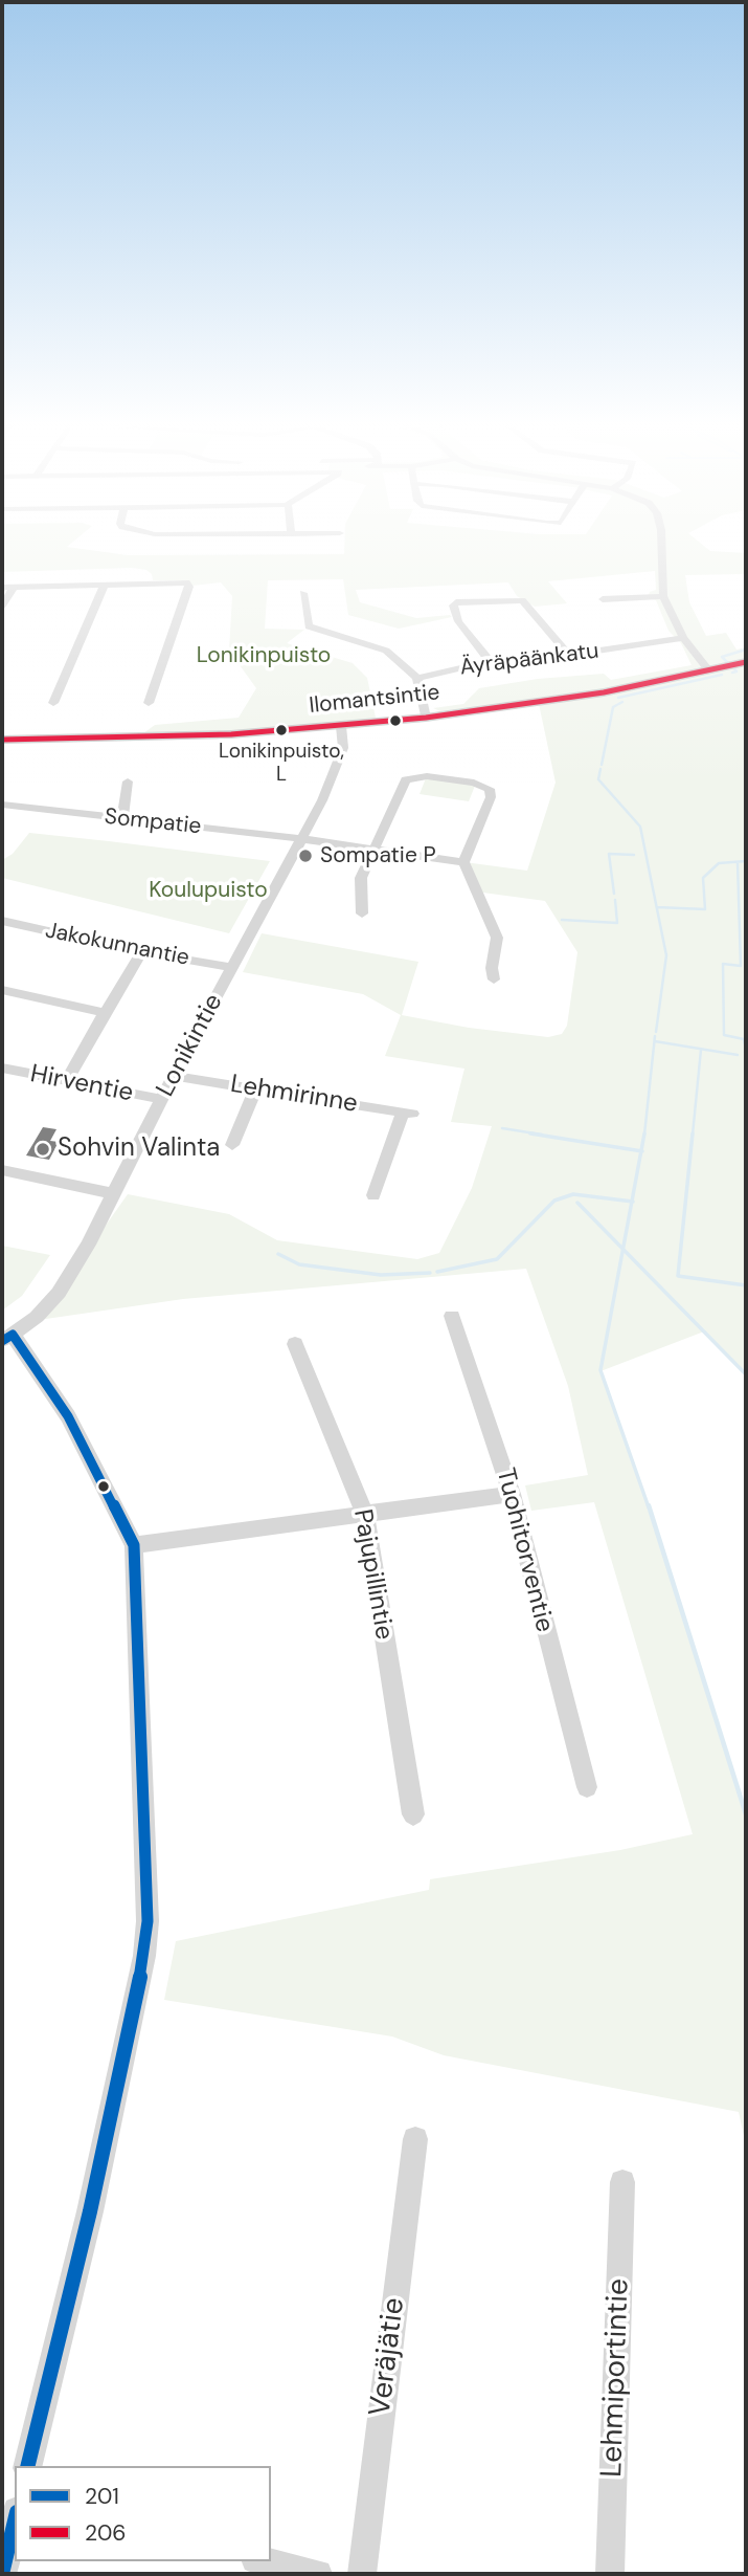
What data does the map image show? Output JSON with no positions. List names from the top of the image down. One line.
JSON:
{"streets":{"main road":["Ilomantsintie"],"street":["Äyräpäänkatu","Sompatie","Jakokunnantie","Lonikintie","Hirventie","Lehmirinne","Tuohitorventie","Pajupillintie","Veräjätie","Lehmiportintie"]},"crossings":[["Ilomantsintie","Lonikintie"],["Sompatie","Lonikintie"],["Jakokunnantie","Lonikintie"],["Lonikintie","Hirventie"],["Lonikintie","Lehmirinne"]],"parks":["Lonikinpuisto","Koulupuisto"],"places":["Lonikinpuisto, L","Sompatie P","Sohvin Valinta"],"lines":["transit line 206","transit line 201"],"legend":["201","206"]}
